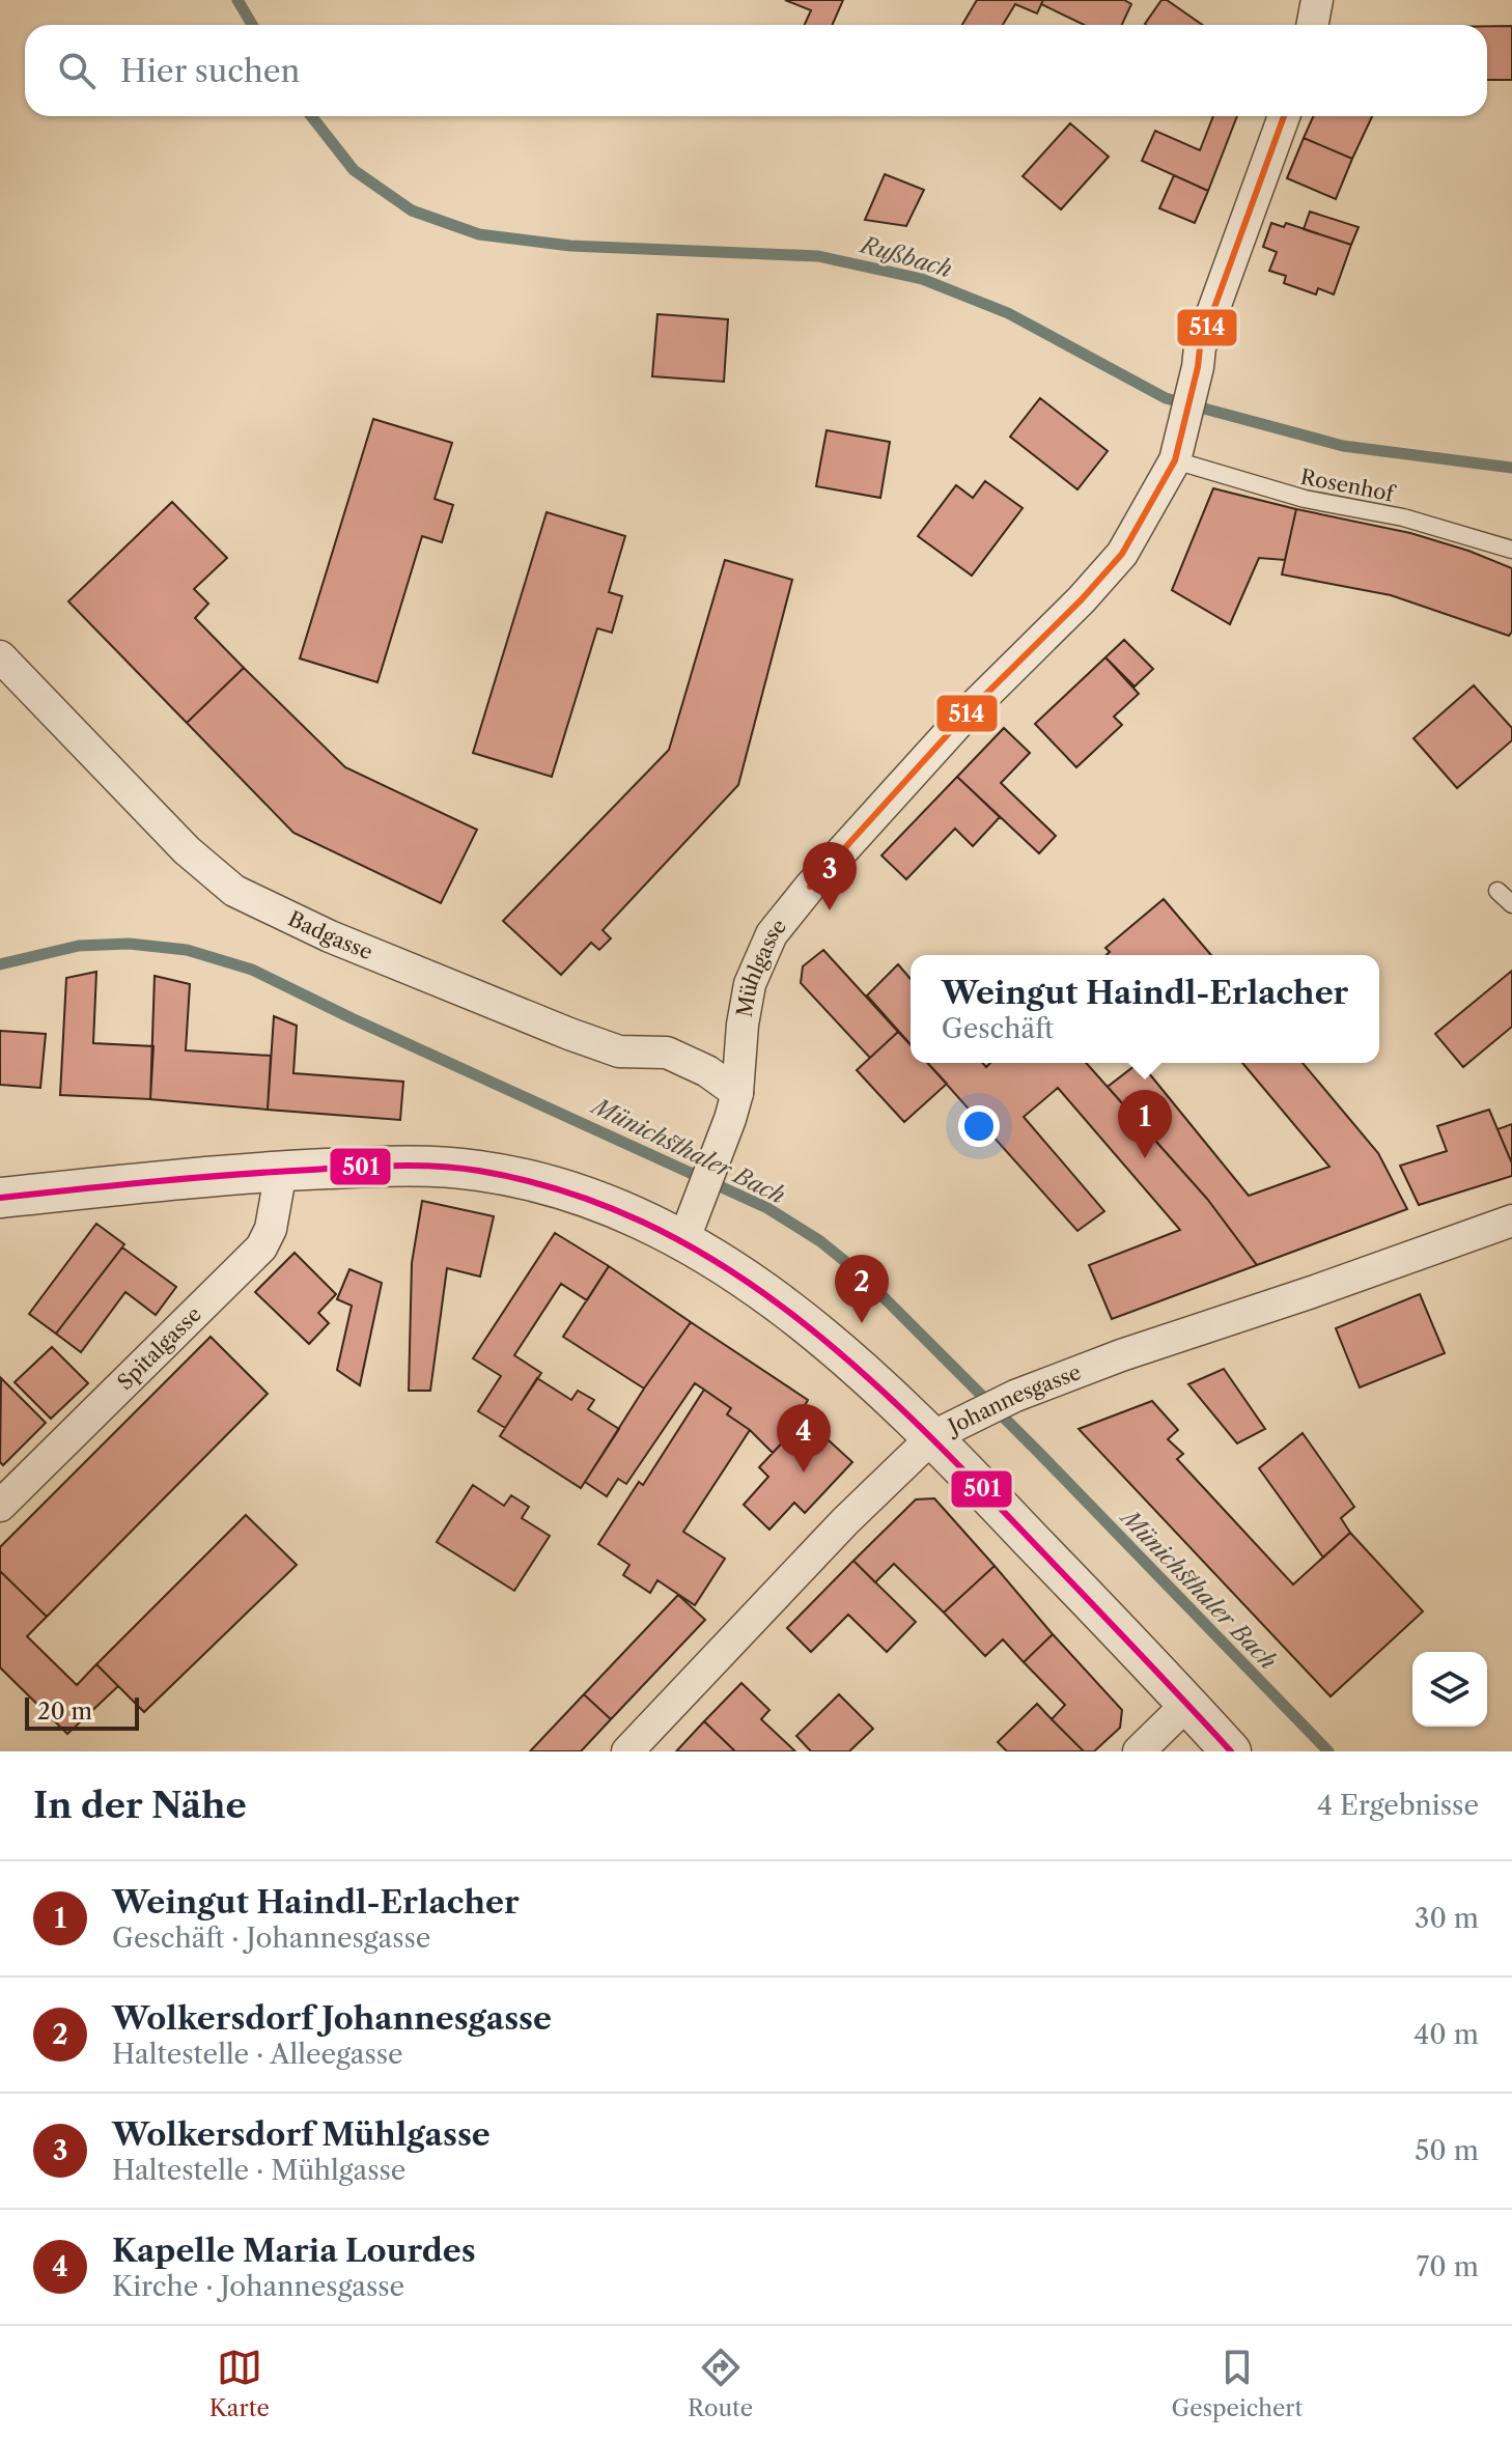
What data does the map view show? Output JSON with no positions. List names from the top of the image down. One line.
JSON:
{"streets":{"street":["Badgasse","Mühlgasse","Spitalgasse","Johannesgasse"],"lane":["Rosenhof"]},"crossings":[["Rosenhof","Mühlgasse"],["Badgasse","Mühlgasse"]],"water":["Rußbach","Münichsthaler Bach"],"lines":["transit line 514","transit line 501"],"scale_bar":"20 m","page":{"search":"Hier suchen","pins":["3","1","2","4"],"popup":["Weingut Haindl-Erlacher","Geschäft"],"scale":"20 m","heading":["In der Nähe","4 Ergebnisse"],"list":[{"mark":"1","name":"Weingut Haindl-Erlacher","note":"Geschäft · Johannesgasse","value":"30 m"},{"mark":"2","name":"Wolkersdorf Johannesgasse","note":"Haltestelle · Alleegasse","value":"40 m"},{"mark":"3","name":"Wolkersdorf Mühlgasse","note":"Haltestelle · Mühlgasse","value":"50 m"},{"mark":"4","name":"Kapelle Maria Lourdes","note":"Kirche · Johannesgasse","value":"70 m"}],"nav":["Karte","Route","Gespeichert"]}}
